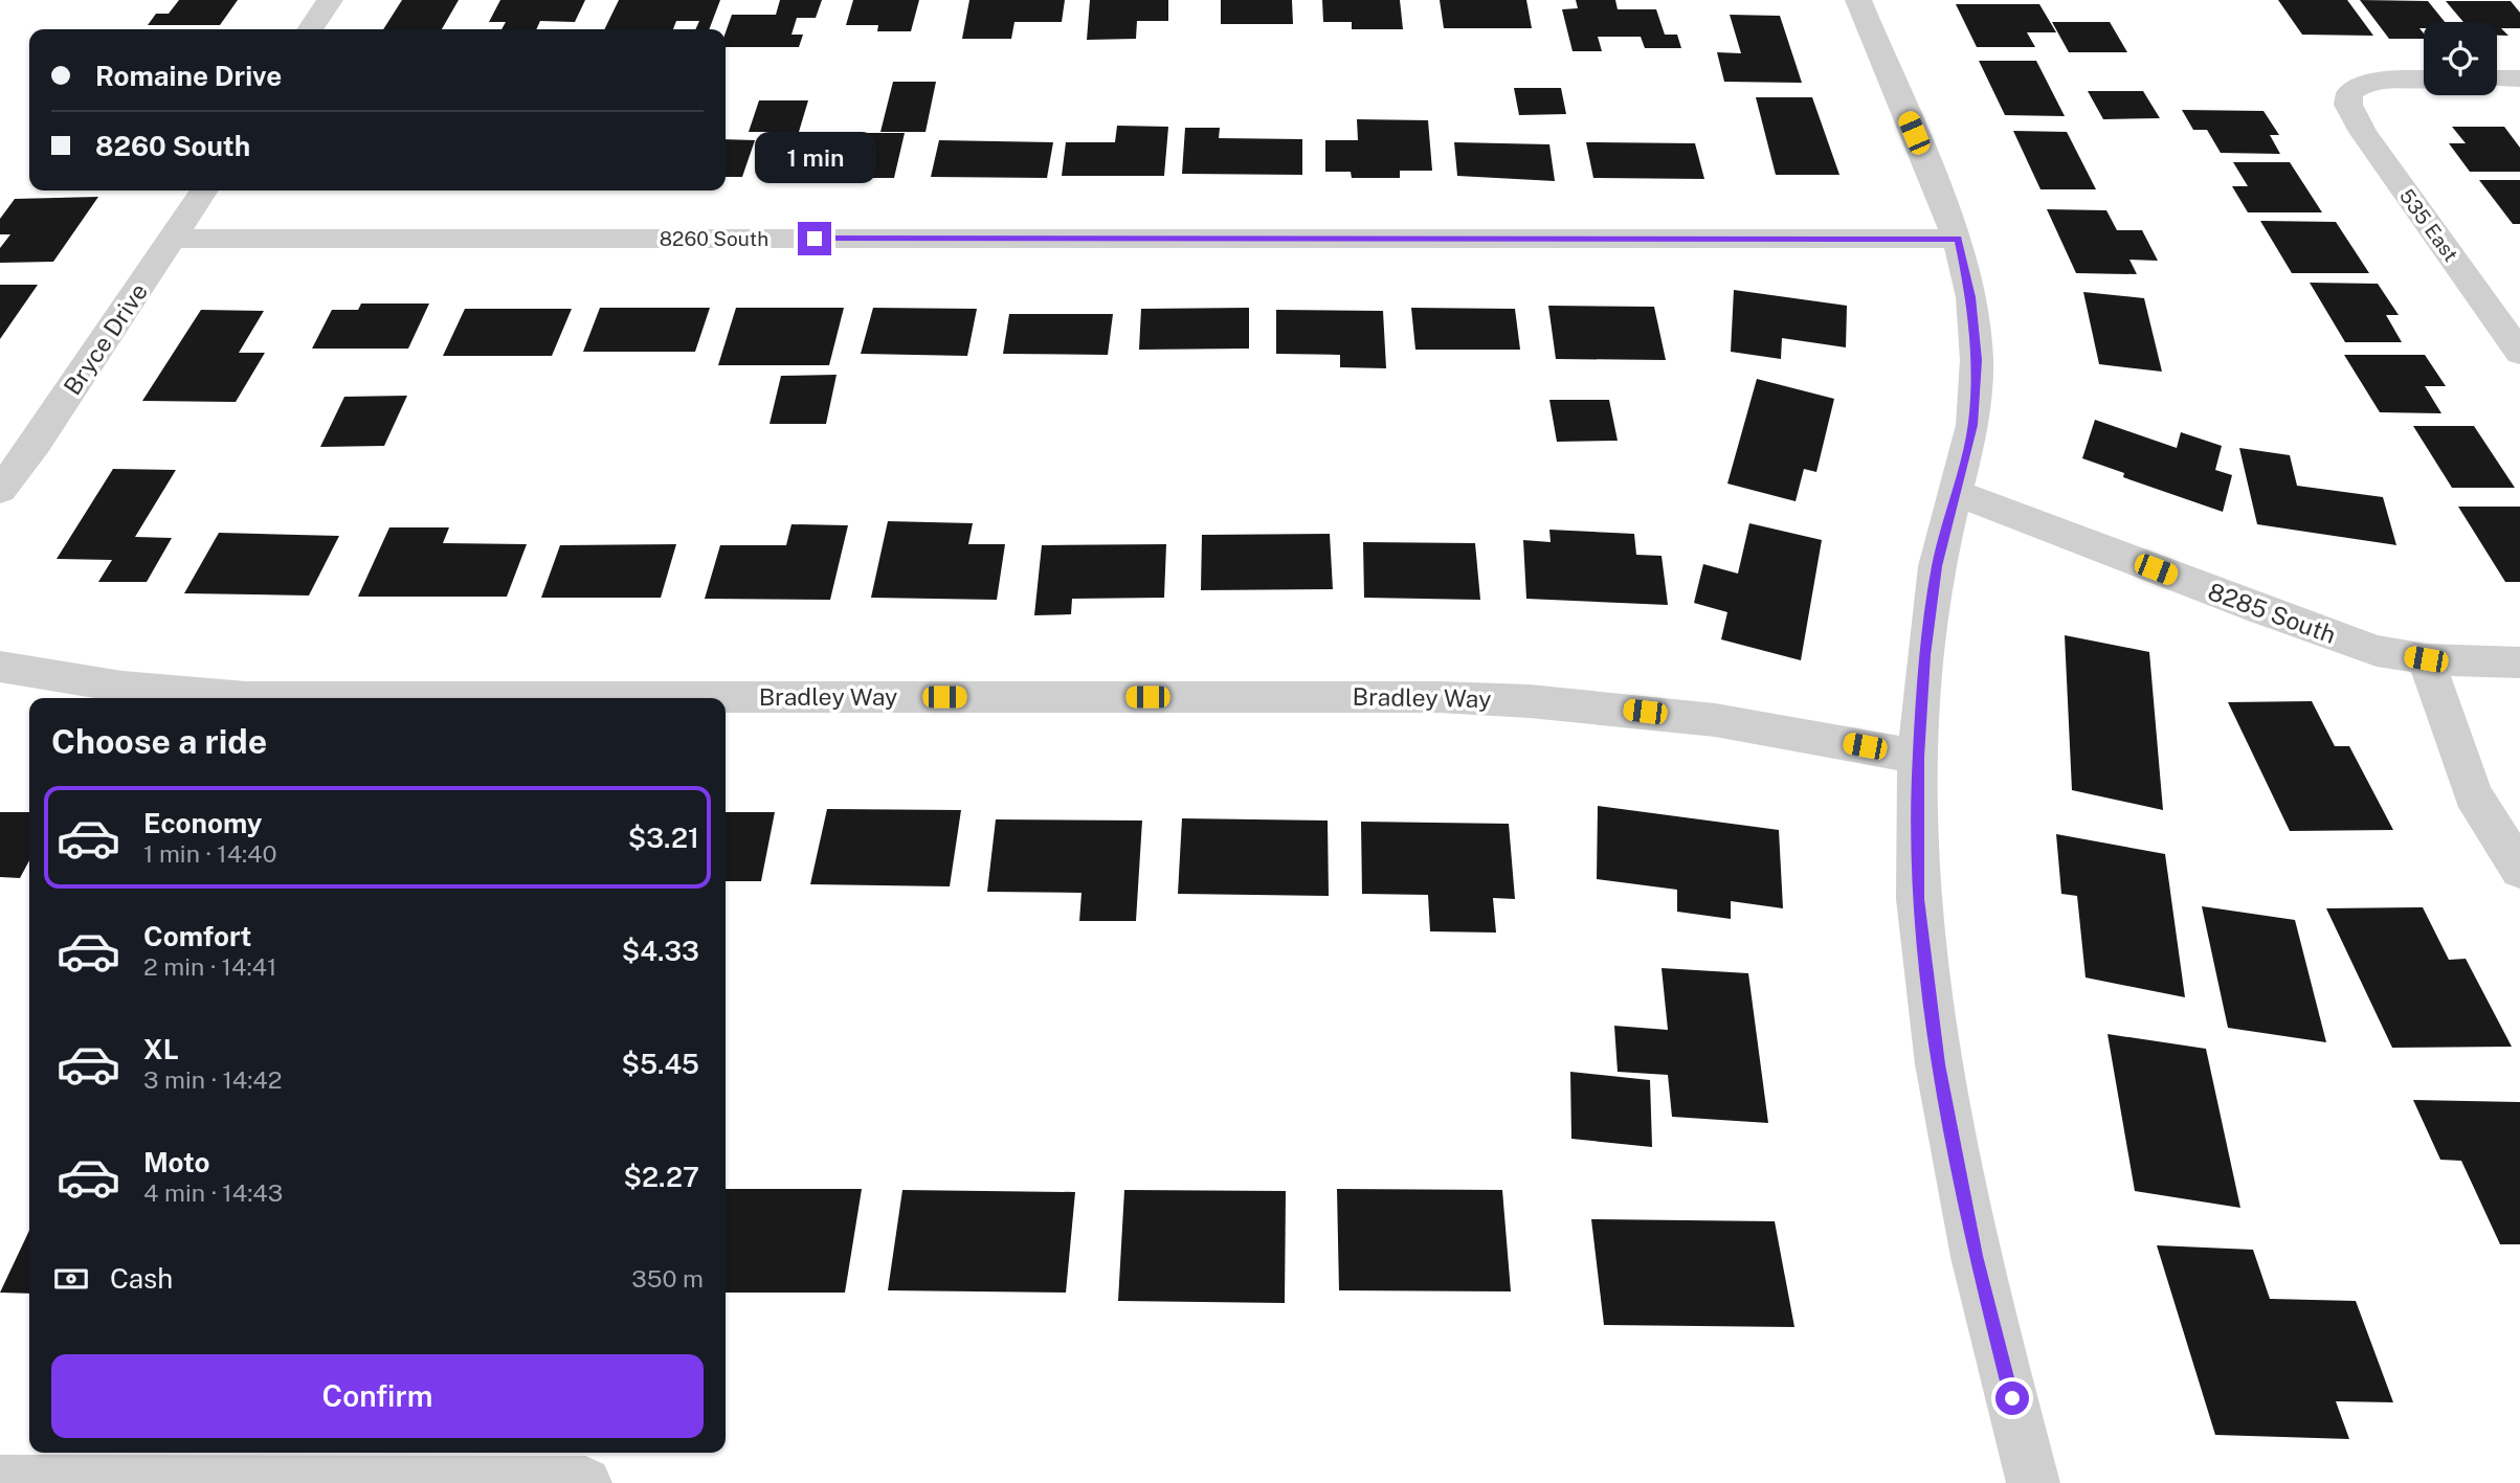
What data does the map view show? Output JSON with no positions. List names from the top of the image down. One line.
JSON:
{"streets":{"street":["535 East","8260 South","Bryce Drive","8285 South","Bradley Way"]},"crossings":[["8260 South","Bryce Drive"]],"page":{"banner":["Romaine Drive","8260 South"],"bubble":"1 min","heading":"Choose a ride","list":[{"name":"Economy","note":"1 min · 14:40","value":"$3.21"},{"name":"Comfort","note":"2 min · 14:41","value":"$4.33"},{"name":"XL","note":"3 min · 14:42","value":"$5.45"},{"name":"Moto","note":"4 min · 14:43","value":"$2.27"}],"pay":["Cash","350 m"],"buttons":"Confirm"}}
